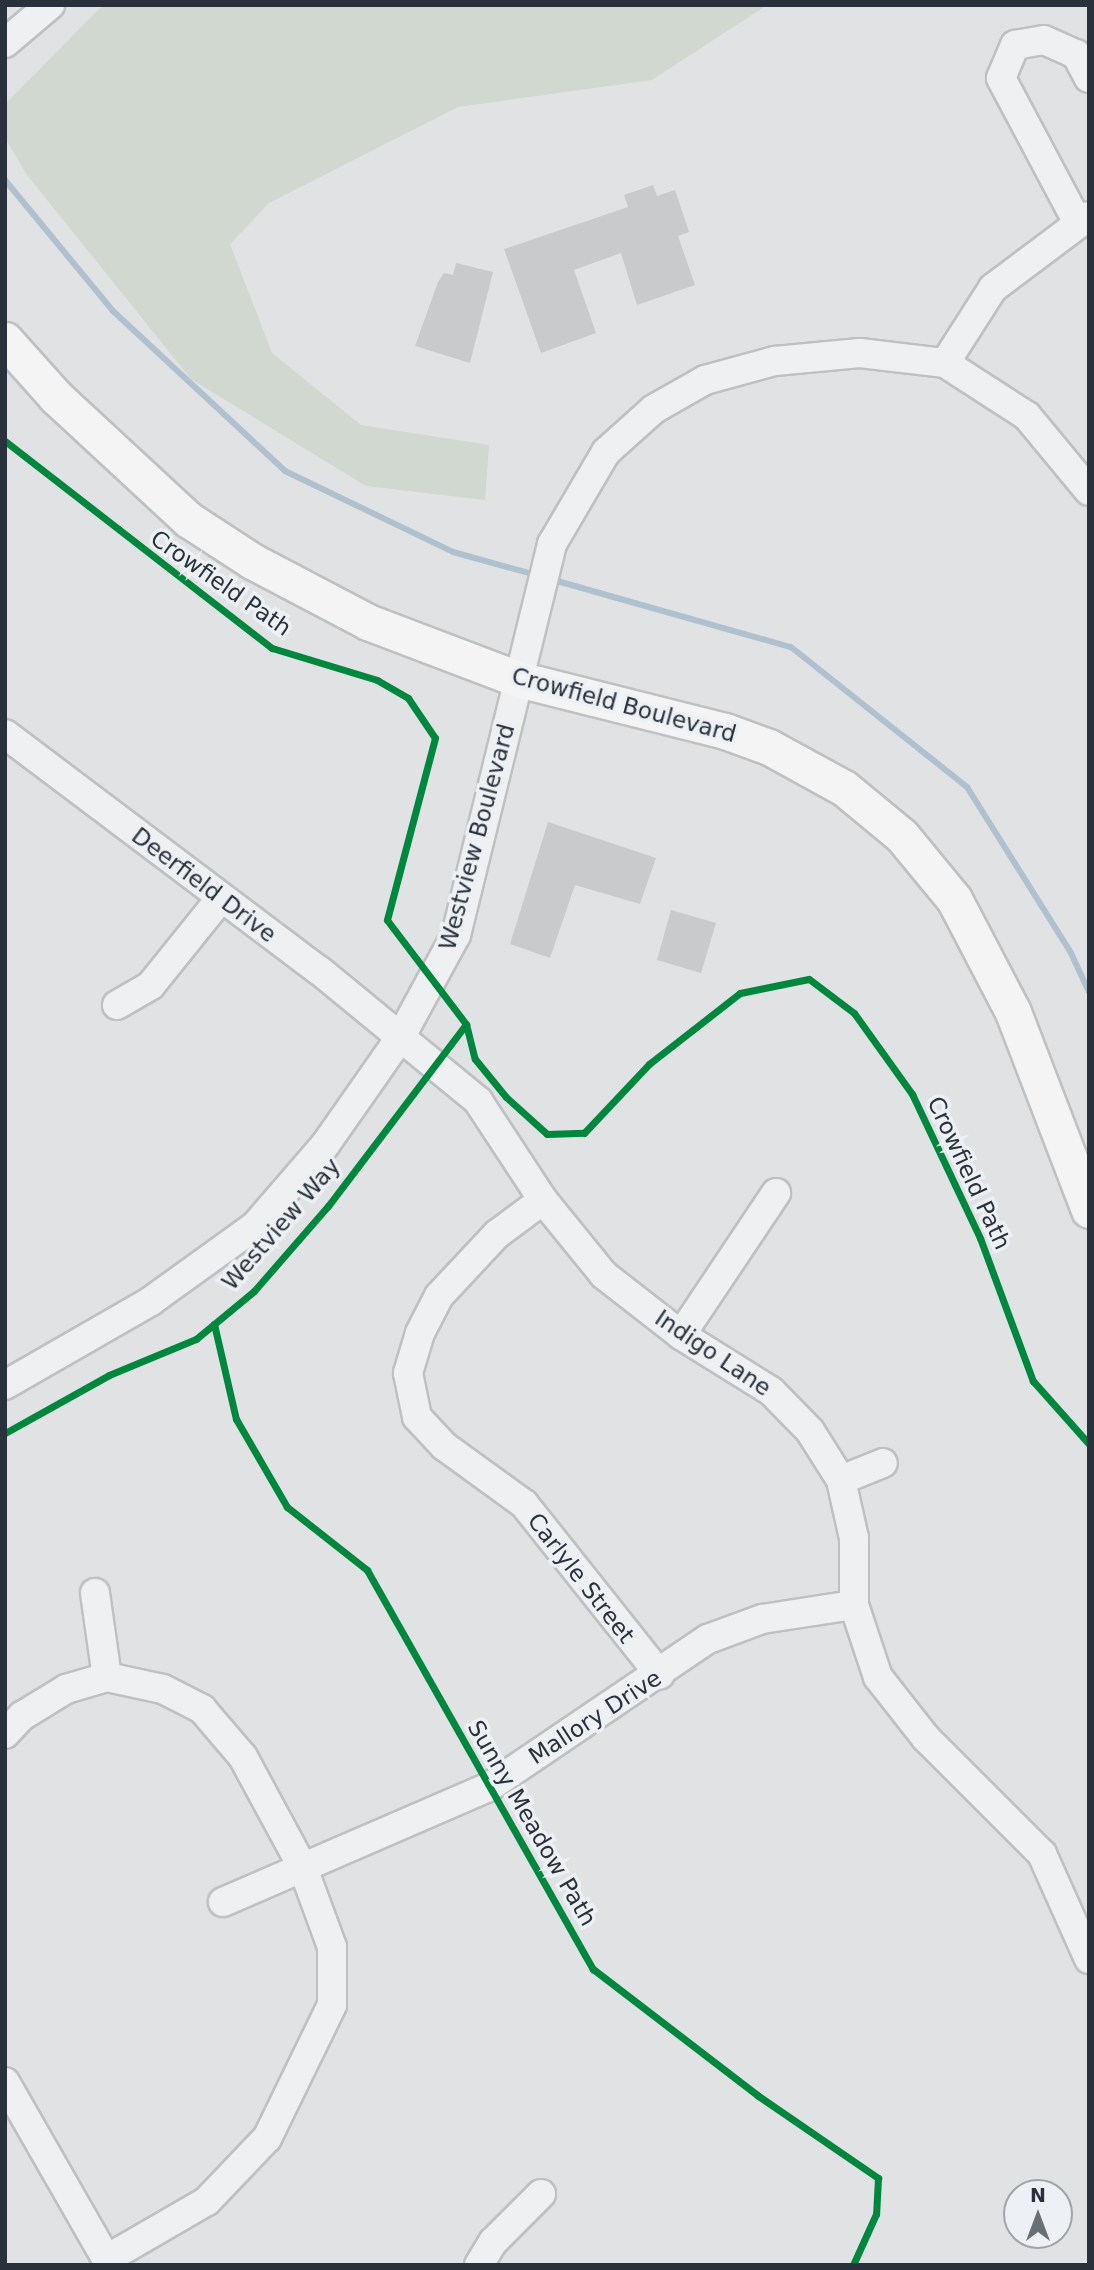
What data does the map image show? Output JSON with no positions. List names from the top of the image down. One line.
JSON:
{"streets":{"main road":["Crowfield Boulevard"],"street":["Westview Boulevard","Deerfield Drive","Indigo Lane","Carlyle Street","Mallory Drive"],"cycle path":["Crowfield Path","Westview Way","Sunny Meadow Path"]},"crossings":[["Crowfield Boulevard","Westview Boulevard"],["Westview Boulevard","Deerfield Drive"],["Westview Boulevard","Indigo Lane"],["Deerfield Drive","Indigo Lane"],["Indigo Lane","Carlyle Street"],["Indigo Lane","Mallory Drive"],["Carlyle Street","Mallory Drive"]],"north":"top"}
